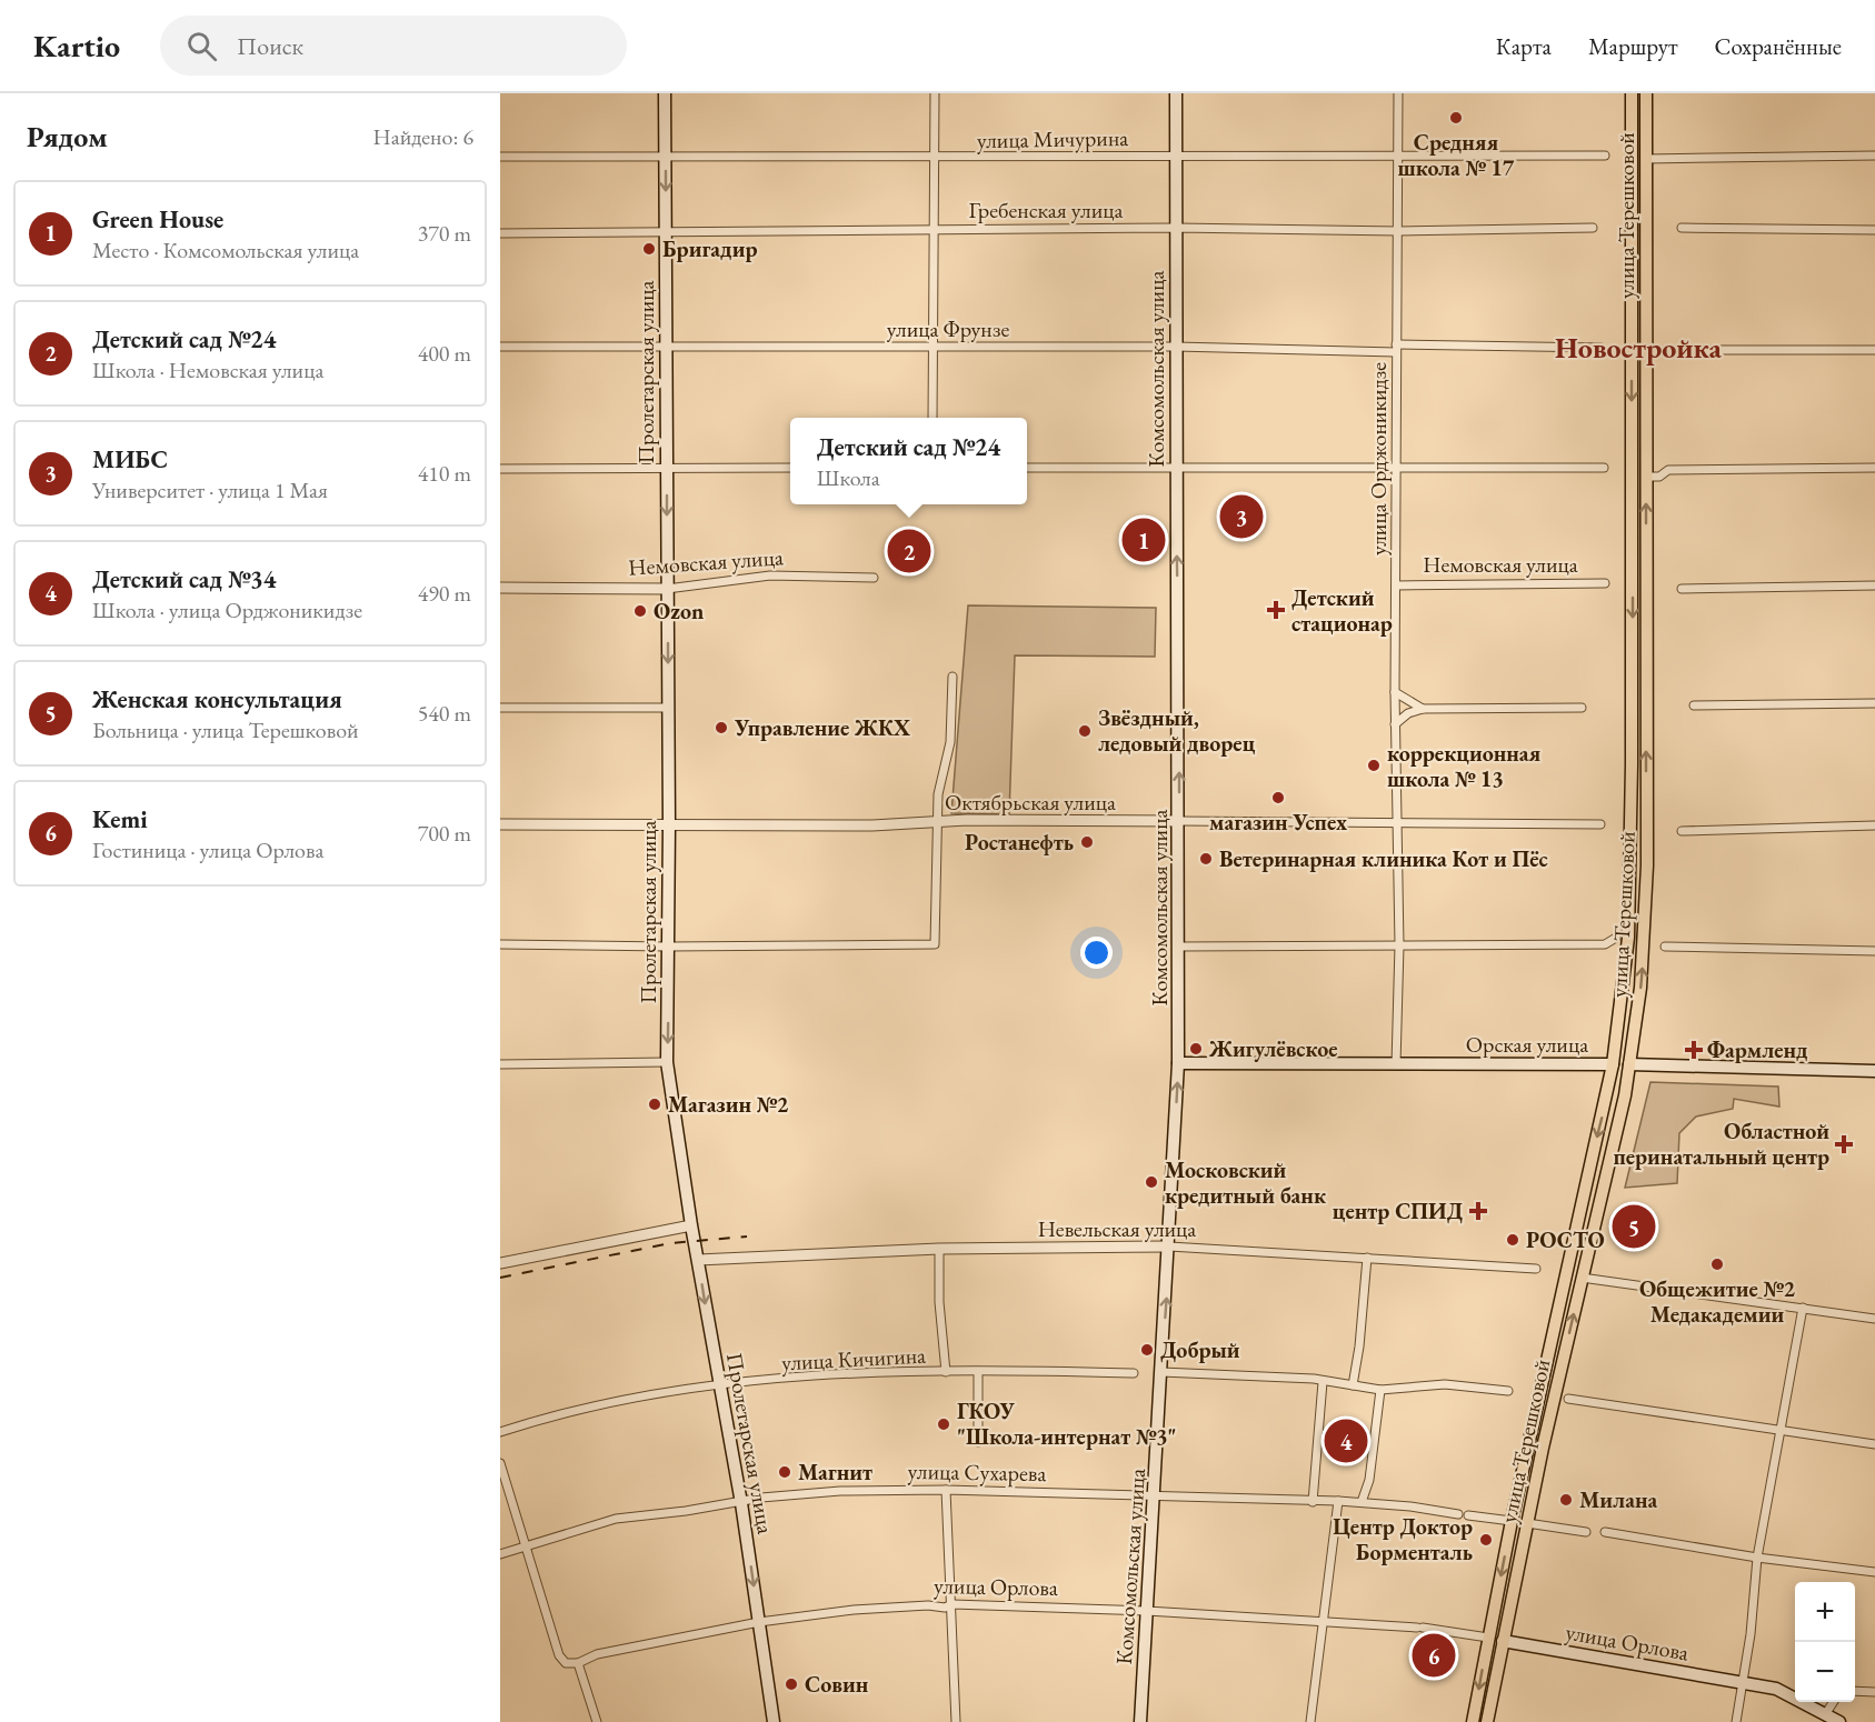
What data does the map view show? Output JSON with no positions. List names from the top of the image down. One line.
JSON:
{"streets":{"main road":["улица Терешковой","Комсомольская улица","Пролетарская улица","Орская улица","улица Орлова"],"street":["улица Мичурина","Гребенская улица","улица Фрунзе","улица Орджоникидзе","Немовская улица","Октябрьская улица","Невельская улица","улица Кичигина","улица Сухарева"]},"crossings":[["улица Мичурина","Комсомольская улица"],["улица Мичурина","Пролетарская улица"],["улица Мичурина","улица Орджоникидзе"],["Гребенская улица","Комсомольская улица"],["Гребенская улица","Пролетарская улица"],["Гребенская улица","улица Орджоникидзе"],["улица Терешковой","Орская улица"],["улица Терешковой","улица Сухарева"],["улица Терешковой","улица Орлова"],["улица Фрунзе","Комсомольская улица"],["улица Фрунзе","Пролетарская улица"],["улица Фрунзе","улица Орджоникидзе"],["Комсомольская улица","Октябрьская улица"],["Комсомольская улица","Орская улица"],["Комсомольская улица","Невельская улица"],["Комсомольская улица","улица Сухарева"],["Комсомольская улица","улица Орлова"],["Пролетарская улица","Немовская улица"],["Пролетарская улица","Октябрьская улица"],["Пролетарская улица","Невельская улица"],["Пролетарская улица","улица Кичигина"],["Пролетарская улица","улица Сухарева"],["Пролетарская улица","улица Орлова"],["улица Орджоникидзе","Немовская улица"],["улица Орджоникидзе","Октябрьская улица"],["улица Орджоникидзе","Орская улица"]],"one_way":["Комсомольская улица","Пролетарская улица"],"districts":["Новостройка"],"places":{"other":["Средняя школа № 17","Бригадир","Ozon","Управление ЖКХ","Звёздный, ледовый дворец","коррекционная школа № 13","магазин Успех","Ростанефть","Ветеринарная клиника Кот и Пёс","Жигулёвское","Магазин №2","Московский кредитный банк","РОСТО","Общежитие №2 Медакадемии","Добрый","ГКОУ \"Школа-интернат №3\"","Магнит","Милана","Центр Доктор Борменталь","Совин"],"health":["Детский стационар","Фармленд","Областной перинатальный центр","центр СПИД"]},"page":{"header":"Kartio","search":"Поиск","nav":["Карта","Маршрут","Сохранённые"],"heading":["Рядом","Найдено: 6"],"list":[{"mark":"1","name":"Green House","note":"Место · Комсомольская улица","value":"370 m"},{"mark":"2","name":"Детский сад №24","note":"Школа · Немовская улица","value":"400 m"},{"mark":"3","name":"МИБС","note":"Университет · улица 1 Мая","value":"410 m"},{"mark":"4","name":"Детский сад №34","note":"Школа · улица Орджоникидзе","value":"490 m"},{"mark":"5","name":"Женская консультация","note":"Больница · улица Терешковой","value":"540 m"},{"mark":"6","name":"Kemi","note":"Гостиница · улица Орлова","value":"700 m"}],"popup":["Детский сад №24","Школа"],"pins":["3","1","2","5","4","6"],"map_buttons":["+","−"]}}
